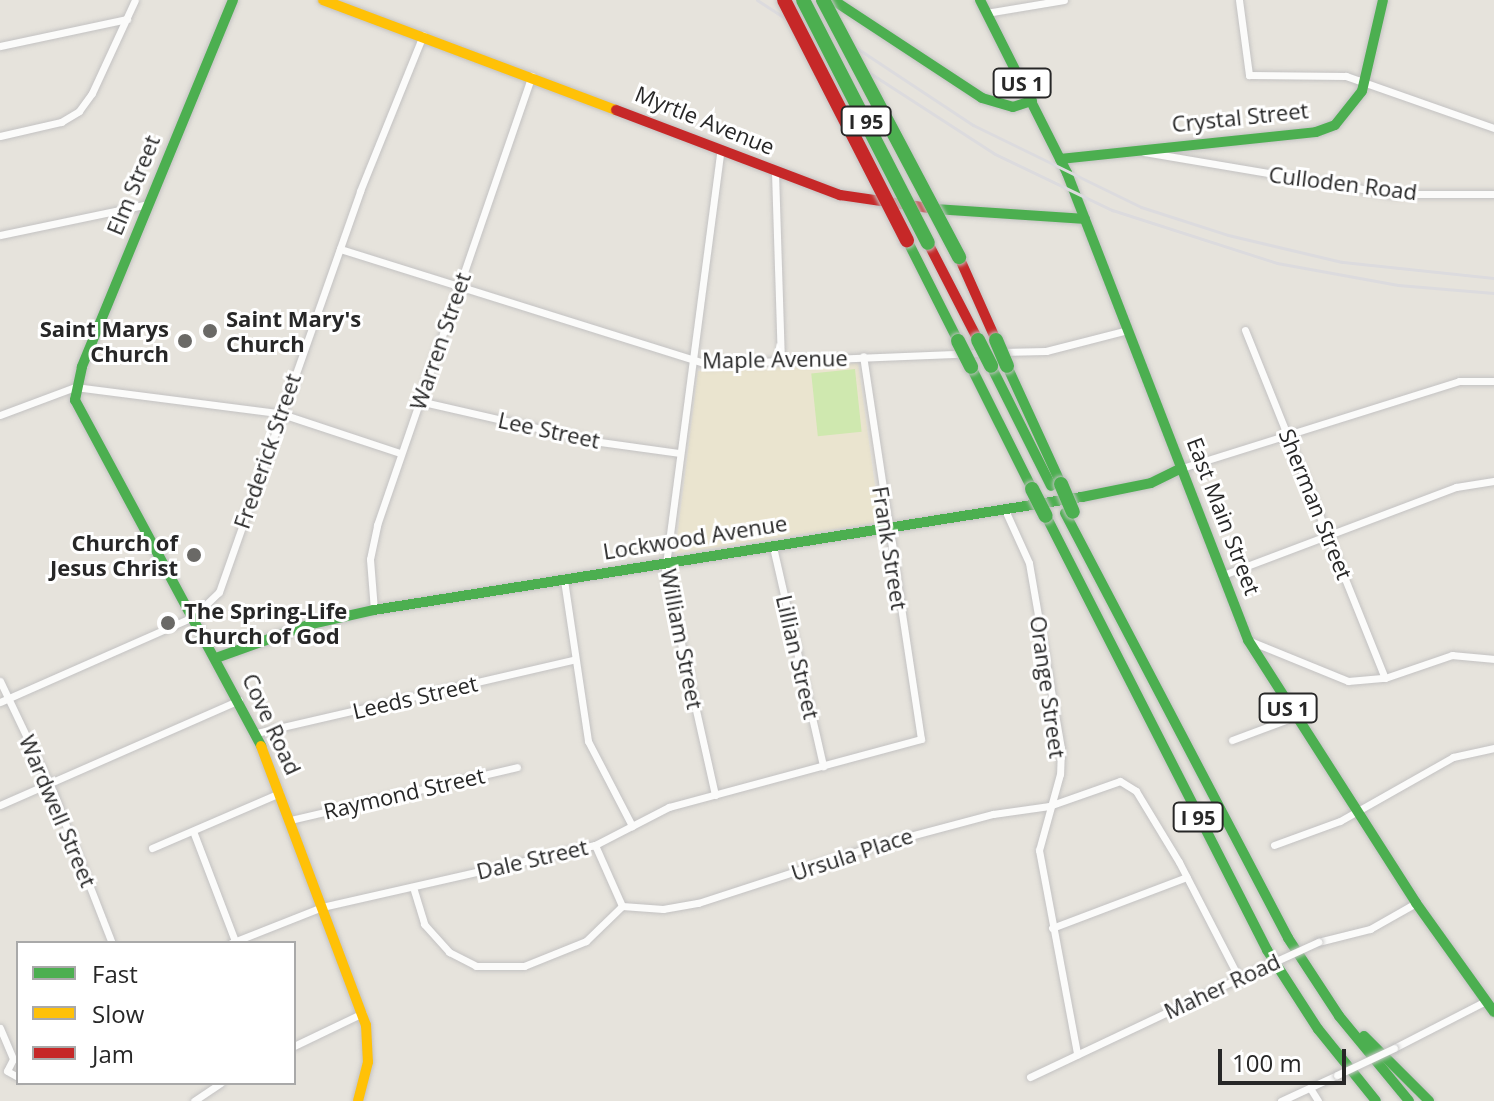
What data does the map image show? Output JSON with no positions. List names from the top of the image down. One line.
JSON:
{"streets":{"main road":["US 1","Crystal Street","Myrtle Avenue","I 95","Elm Street","East Main Street","Lockwood Avenue","Cove Road"],"street":["Culloden Road","Warren Street","Maple Avenue","Lee Street","Frederick Street","Sherman Street","Frank Street","William Street","Lillian Street","Orange Street","Leeds Street","Raymond Street","Wardwell Street","Ursula Place","Dale Street","Maher Road"]},"crossings":[["Crystal Street","Culloden Road"],["Crystal Street","East Main Street"],["Myrtle Avenue","Warren Street"],["Myrtle Avenue","Frederick Street"],["Myrtle Avenue","East Main Street"],["Myrtle Avenue","William Street"],["Elm Street","Cove Road"],["Warren Street","Maple Avenue"],["Warren Street","Lee Street"],["Warren Street","Lockwood Avenue"],["Maple Avenue","Frederick Street"],["Maple Avenue","East Main Street"],["Maple Avenue","Frank Street"],["Maple Avenue","William Street"],["Lee Street","William Street"],["Frederick Street","Cove Road"],["Frederick Street","Wardwell Street"],["East Main Street","Lockwood Avenue"],["East Main Street","Maher Road"],["Lockwood Avenue","Frank Street"],["Lockwood Avenue","William Street"],["Lockwood Avenue","Lillian Street"],["Lockwood Avenue","Orange Street"],["Lockwood Avenue","Cove Road"],["Frank Street","Dale Street"],["William Street","Dale Street"],["Lillian Street","Dale Street"],["Orange Street","Ursula Place"],["Orange Street","Maher Road"],["Leeds Street","Cove Road"],["Cove Road","Raymond Street"],["Cove Road","Dale Street"],["Ursula Place","Maher Road"]],"places":["Saint Mary's Church","Saint Marys Church","Church of Jesus Christ","The Spring-Life Church of God"],"legend":["Fast","Slow","Jam"],"scale_bar":"100 m"}
